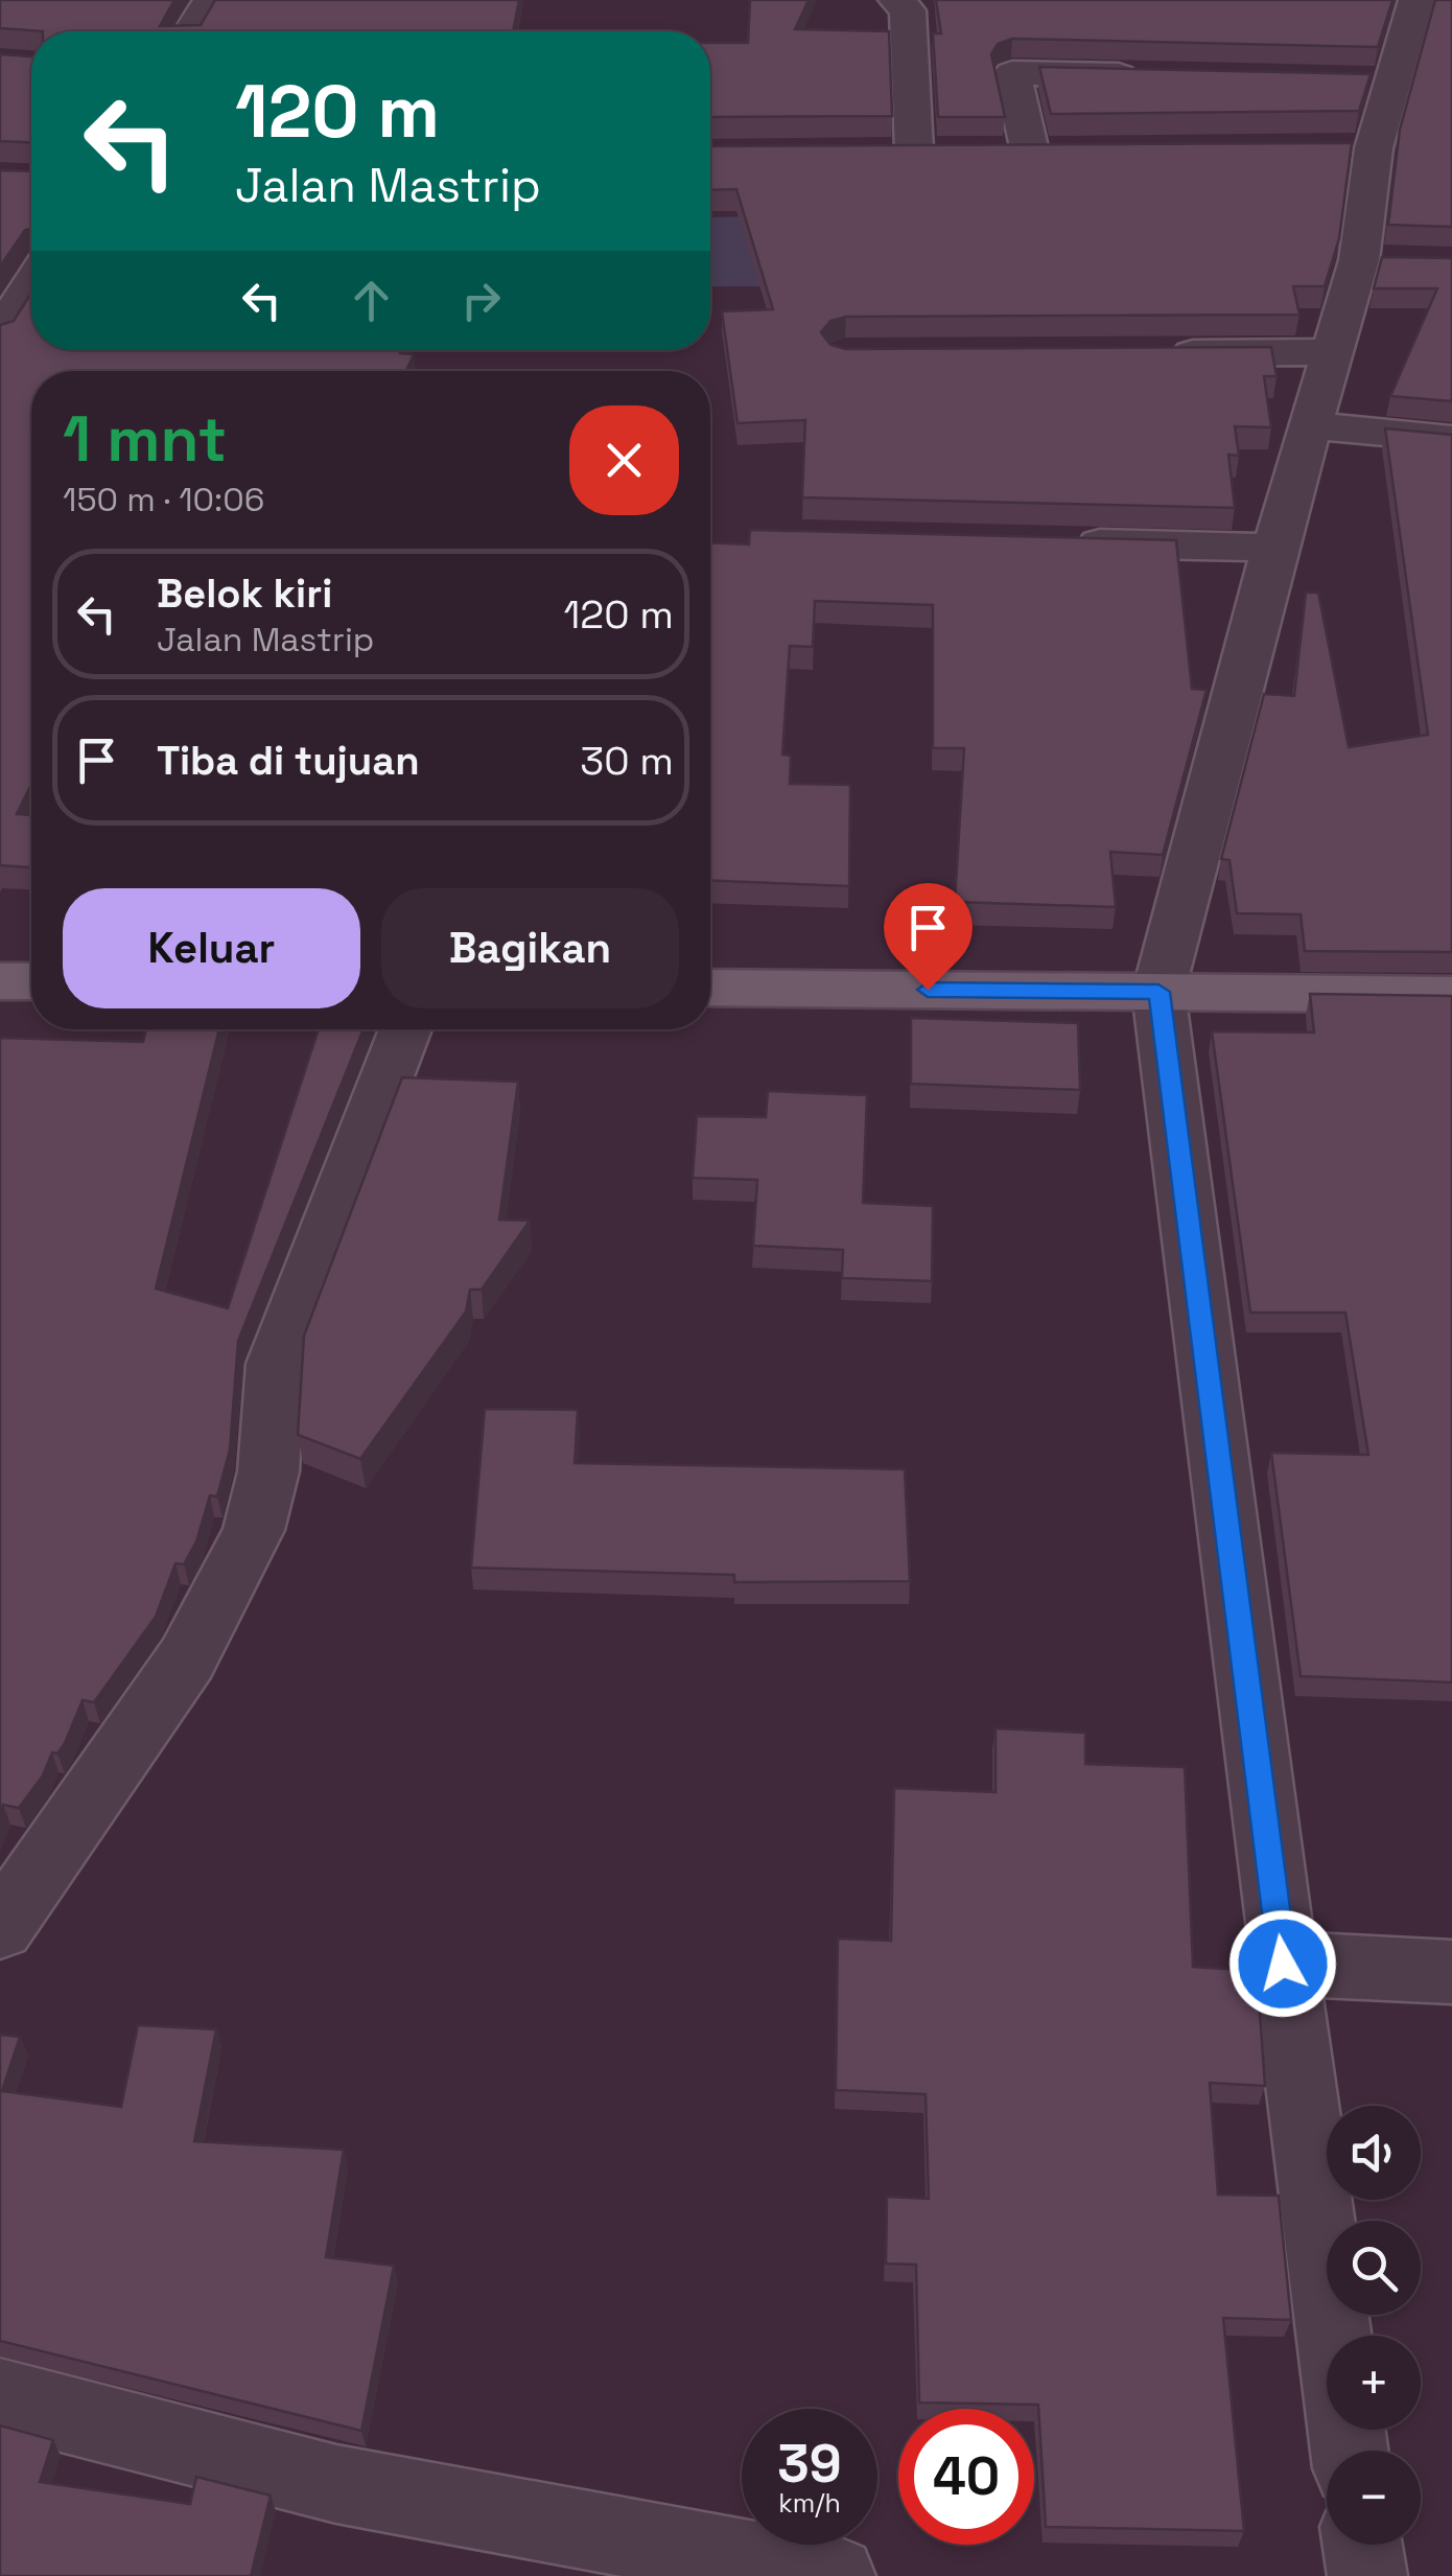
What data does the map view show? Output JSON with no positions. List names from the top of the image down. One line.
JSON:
{"page":{"turn":["120 m","Jalan Mastrip"],"heading":["1 mnt","150 m · 10:06"],"list":[{"name":"Belok kiri","note":"Jalan Mastrip","value":"120 m"},{"name":"Tiba di tujuan","value":"30 m"}],"buttons":["Keluar","Bagikan"],"map_buttons":["+","−"],"speed":"39 km/h","limit":"40"}}
